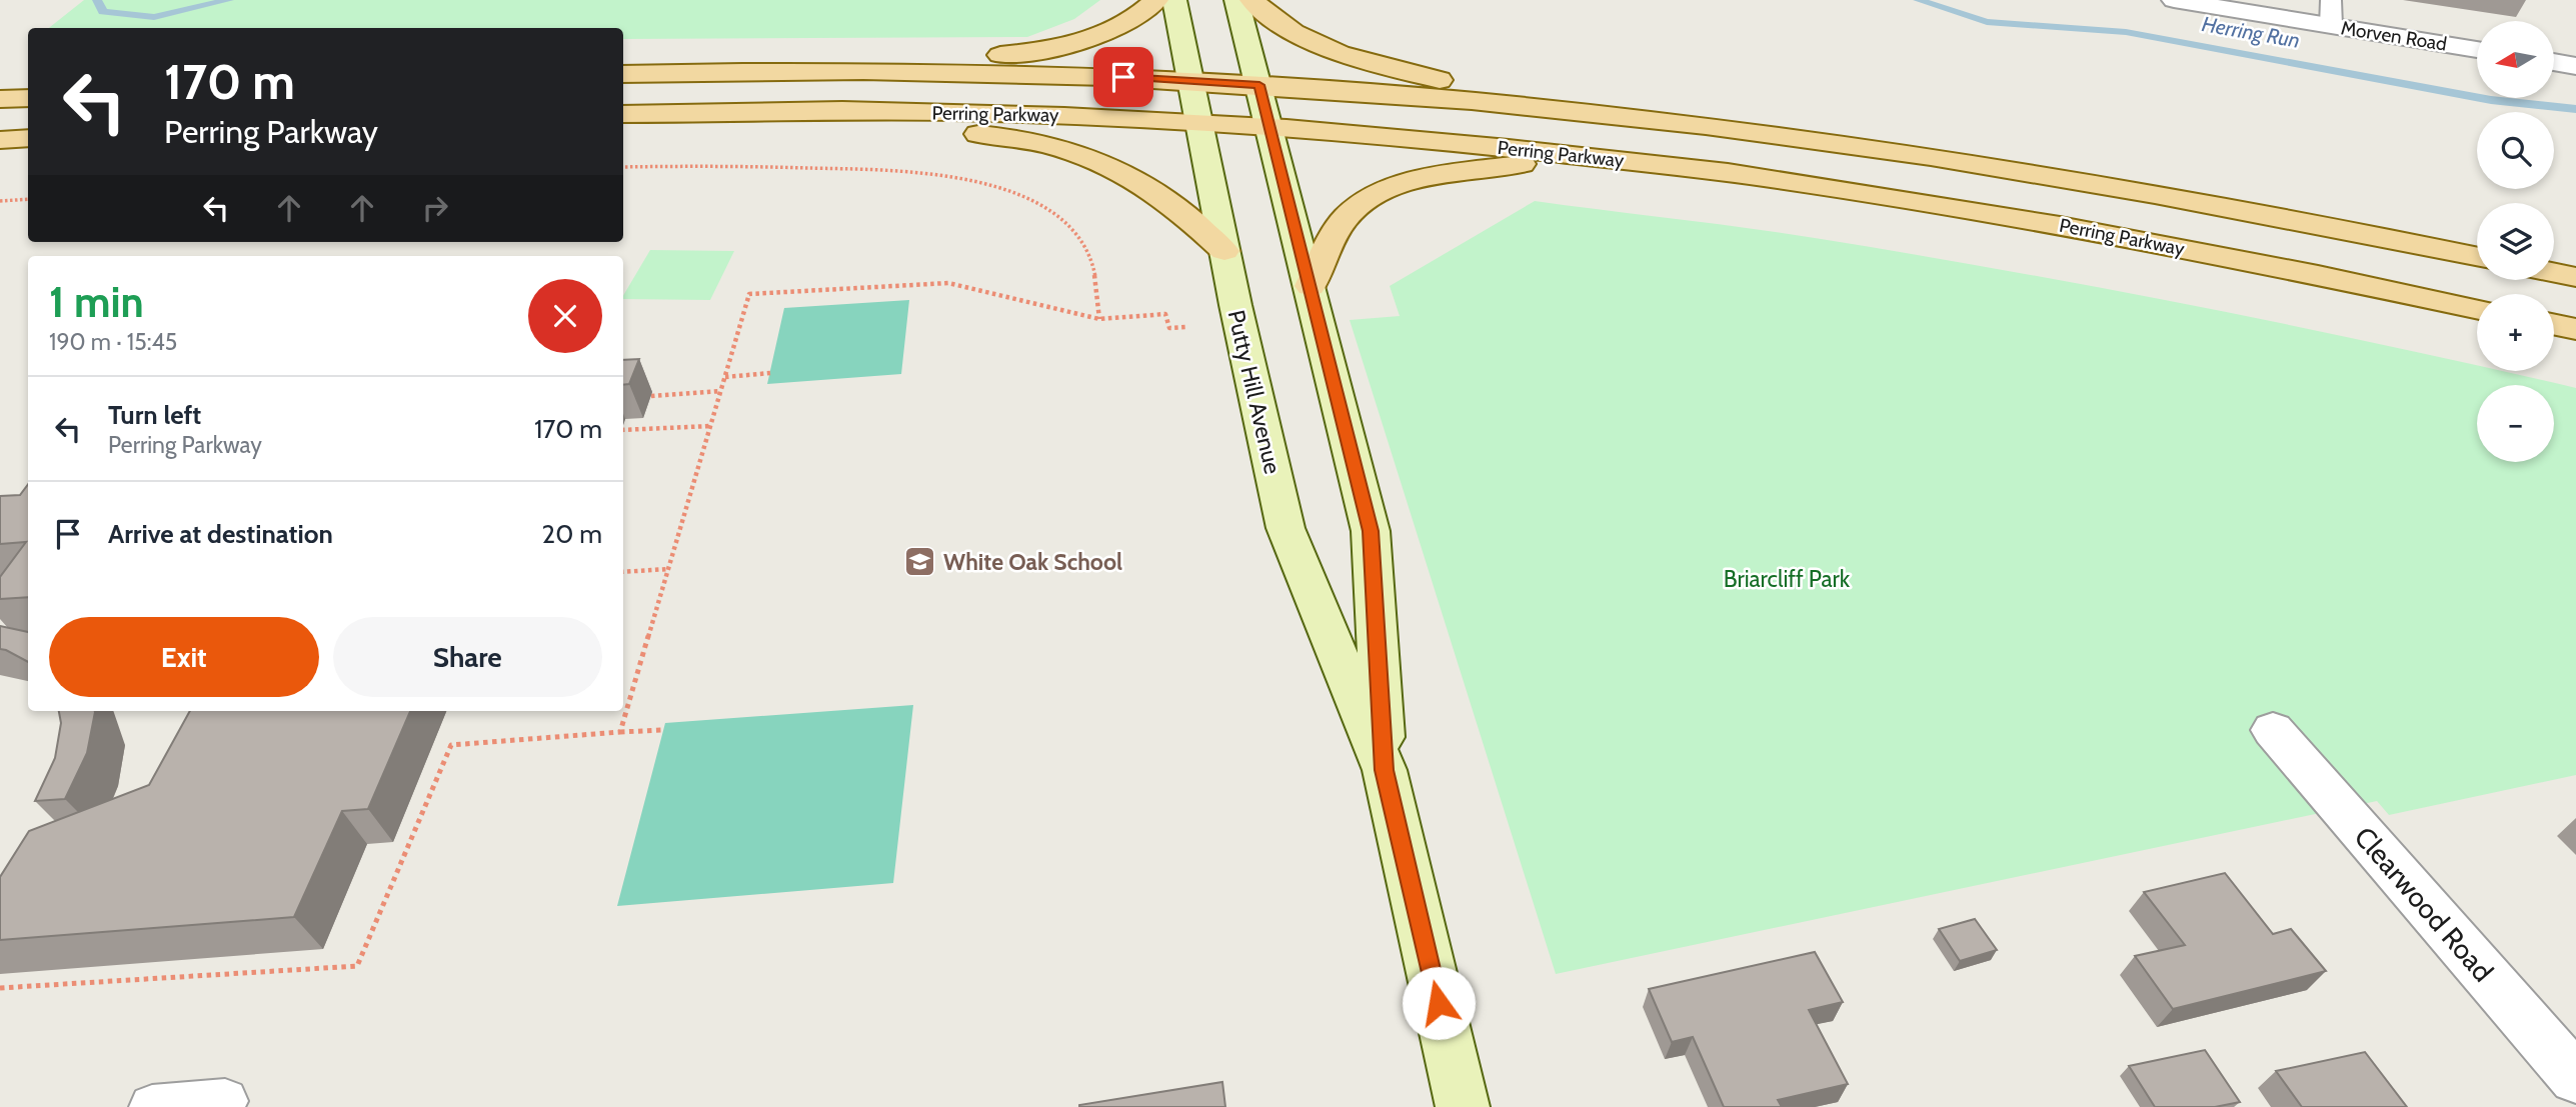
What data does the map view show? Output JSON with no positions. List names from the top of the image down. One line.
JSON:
{"streets":{"main road":["Perring Parkway"],"street":["Morven Road","Putty Hill Avenue","Clearwood Road"]},"crossings":[["Perring Parkway","Putty Hill Avenue"]],"water":["Herring Run"],"parks":["Briarcliff Park"],"places":{"school or university":["White Oak School"]},"north":"left","page":{"map_buttons":["+","−"],"turn":["170 m","Perring Parkway"],"heading":["1 min","190 m · 15:45"],"list":[{"name":"Turn left","note":"Perring Parkway","value":"170 m"},{"name":"Arrive at destination","value":"20 m"}],"buttons":["Exit","Share"]}}
